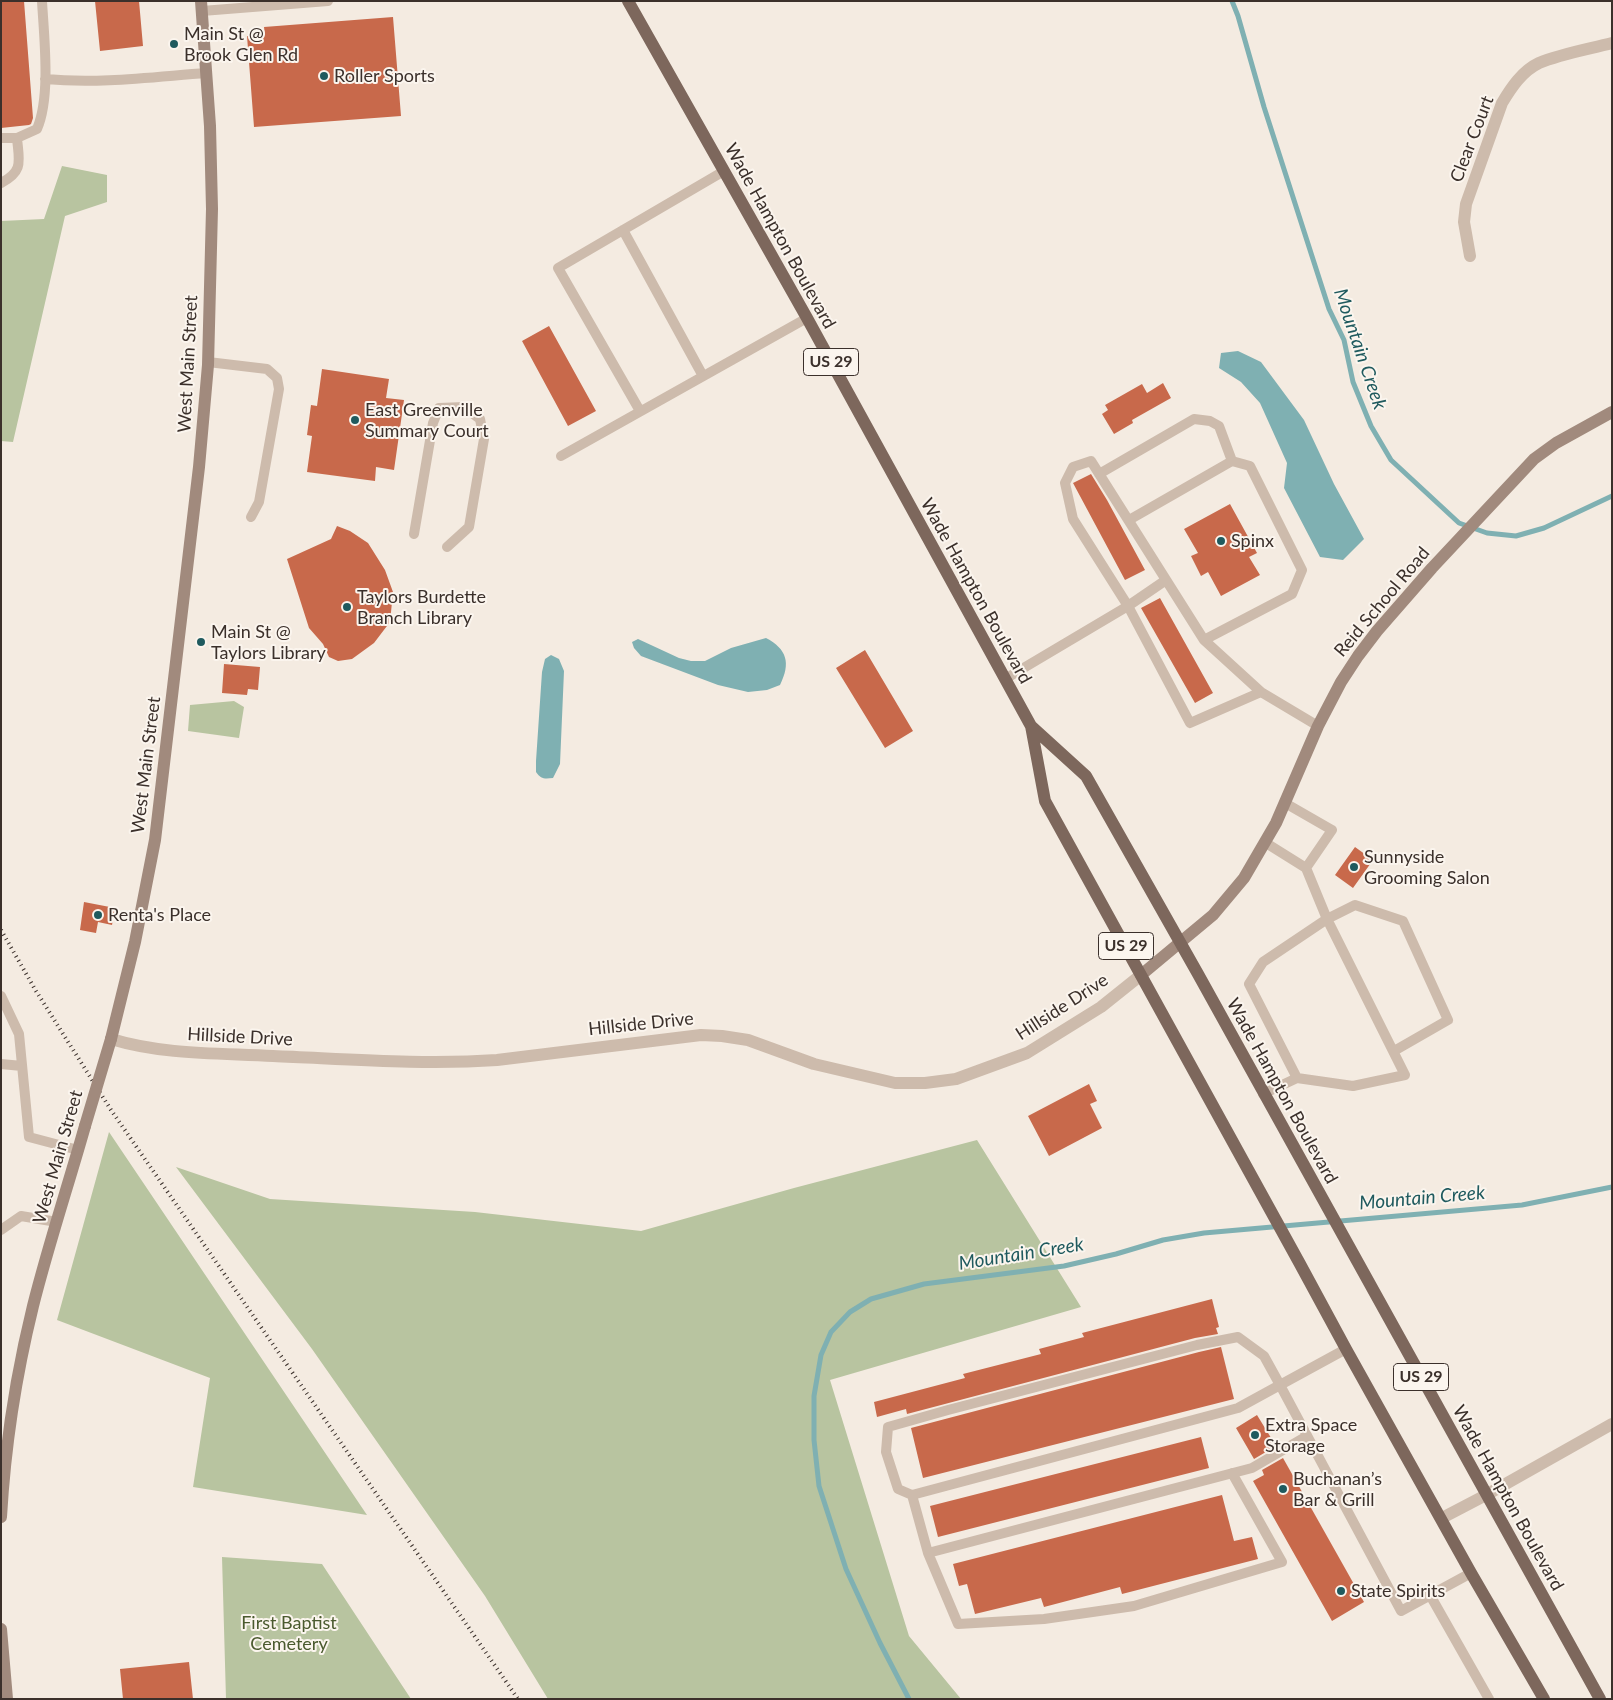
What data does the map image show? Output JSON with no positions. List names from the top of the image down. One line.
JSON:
{"streets":{"main road":["Wade Hampton Boulevard","US 29"],"street":["Clear Court","West Main Street","Reid School Road","Hillside Drive"]},"crossings":[["Wade Hampton Boulevard","Reid School Road"],["Wade Hampton Boulevard","Hillside Drive"],["West Main Street","Hillside Drive"],["Reid School Road","Hillside Drive"]],"water":["Mountain Creek"],"parks":["First Baptist Cemetery"],"places":["Main St @ Brook Glen Rd","Roller Sports","East Greenville Summary Court","Spinx","Taylors Burdette Branch Library","Main St @ Taylors Library","Sunnyside Grooming Salon","Renta's Place","Extra Space Storage","Buchanan’s Bar & Grill","State Spirits"]}
